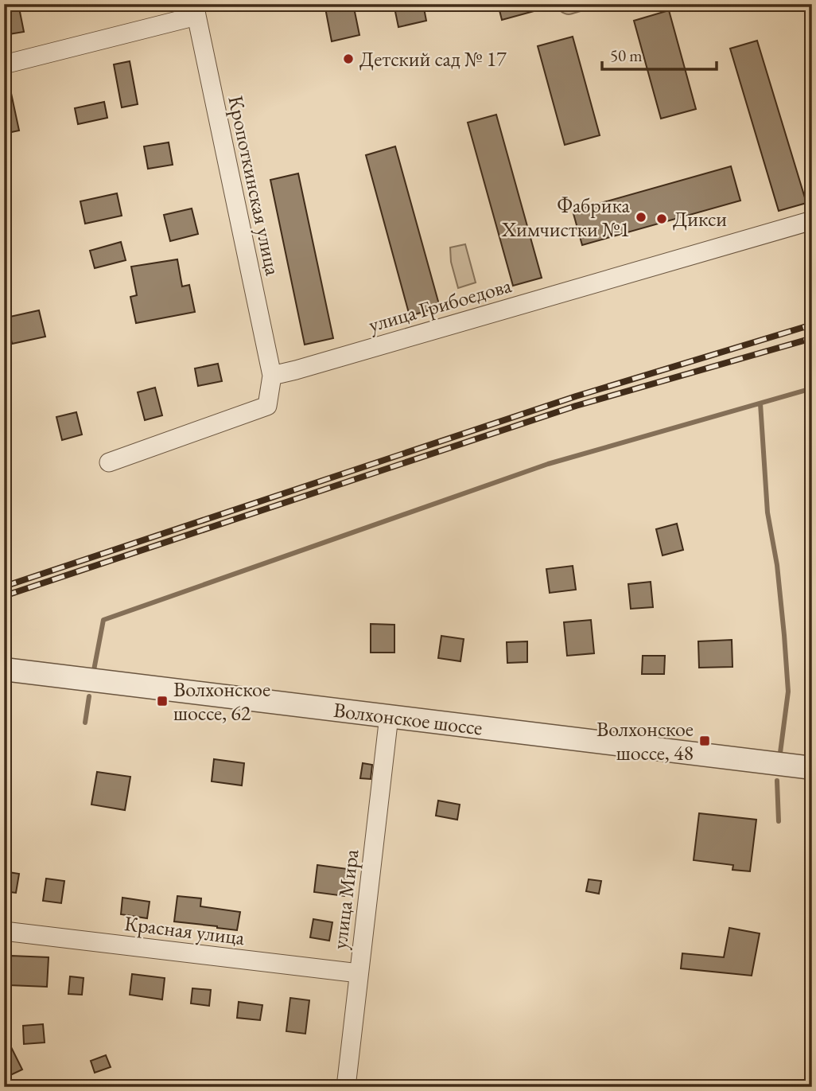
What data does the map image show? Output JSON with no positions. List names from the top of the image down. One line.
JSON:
{"streets":{"street":["Кропоткинская улица","улица Грибоедова","Волхонское шоссе","улица Мира","Красная улица"]},"crossings":[["Кропоткинская улица","улица Грибоедова"],["Волхонское шоссе","улица Мира"],["улица Мира","Красная улица"]],"places":{"other":["Детский сад № 17","Фабрика Химчистки №1","Дикси"],"transit":["Волхонское шоссе, 62","Волхонское шоссе, 48"]},"scale_bar":"50 m"}
